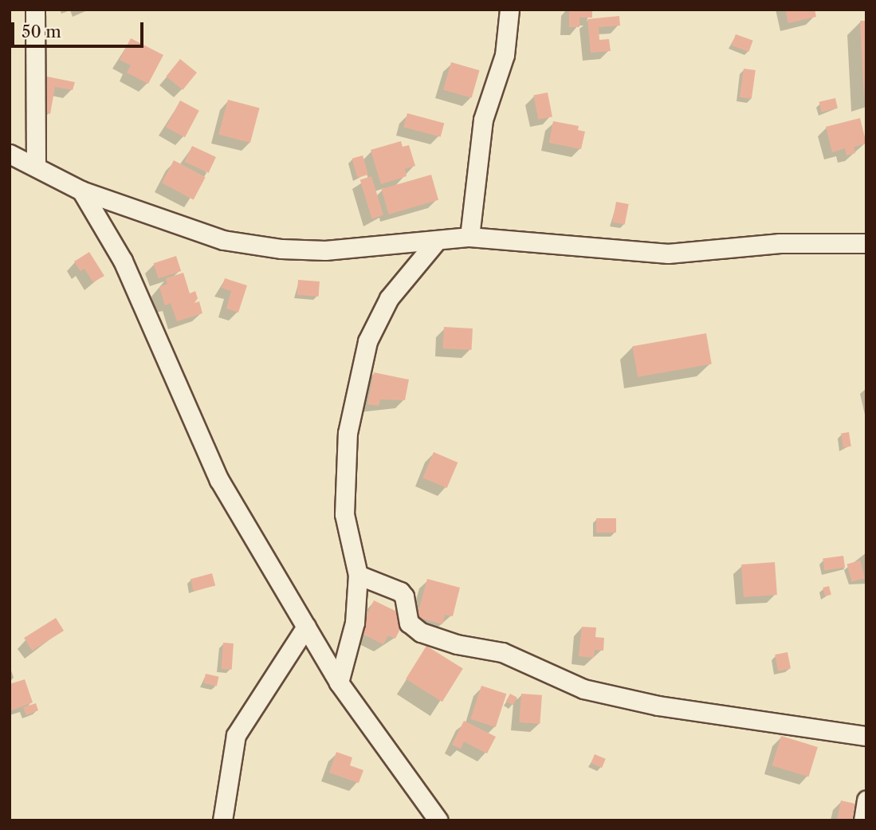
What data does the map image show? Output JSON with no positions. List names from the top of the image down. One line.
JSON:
{"scale_bar":"50 m"}
